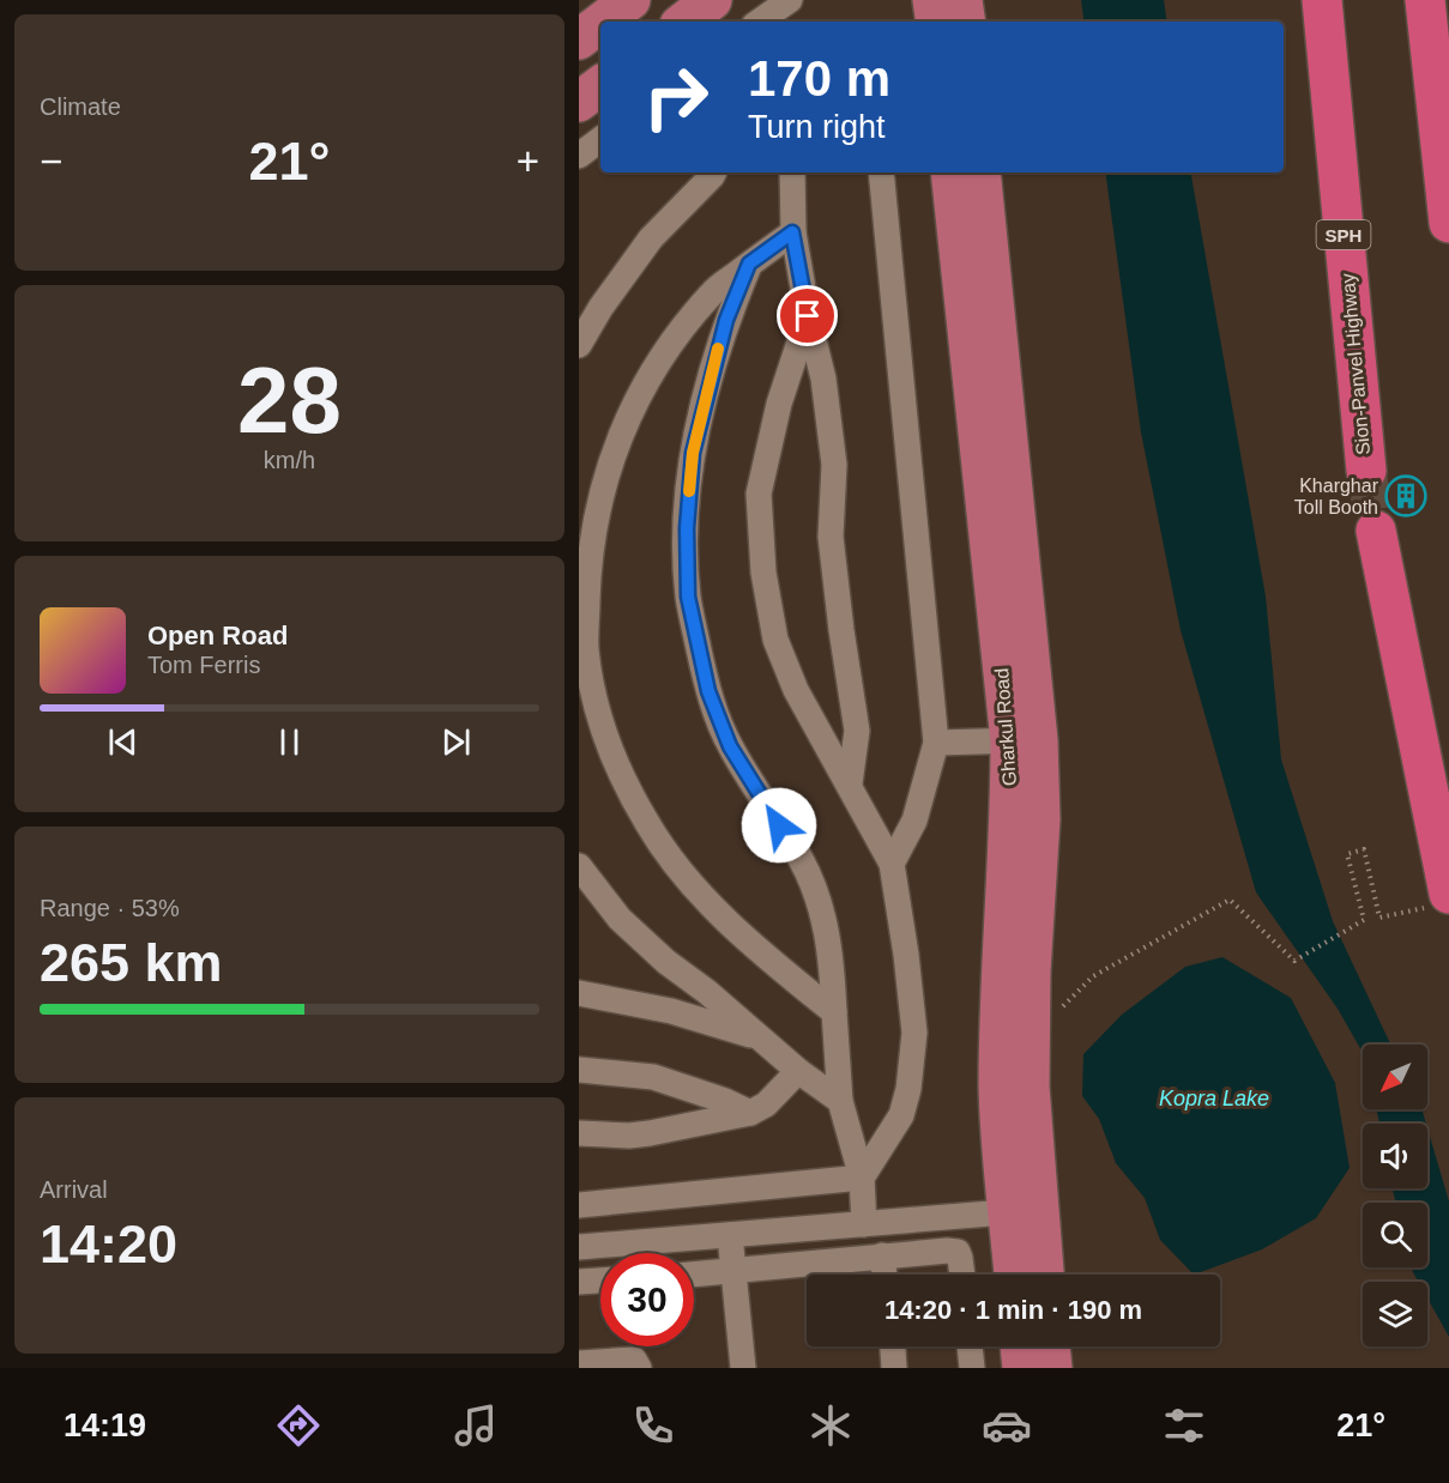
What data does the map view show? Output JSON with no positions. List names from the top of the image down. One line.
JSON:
{"streets":{"highway":["SPH","Sion-Panvel Highway"],"main road":["Gharkul Road"]},"water":["Kopra Lake"],"places":{"building":["Kharghar Toll Booth"]},"north":"bottom left","page":{"tile":["Climate",["28","km/h"],["Range · 53%","265 km"],["Arrival","14:20"]],"turn":["170 m","Turn right"],"heat":["−","21°","+"],"song":["Open Road","Tom Ferris"],"limit":"30","trip":"14:20 · 1 min · 190 m","tabs":["14:19","21°"]}}
